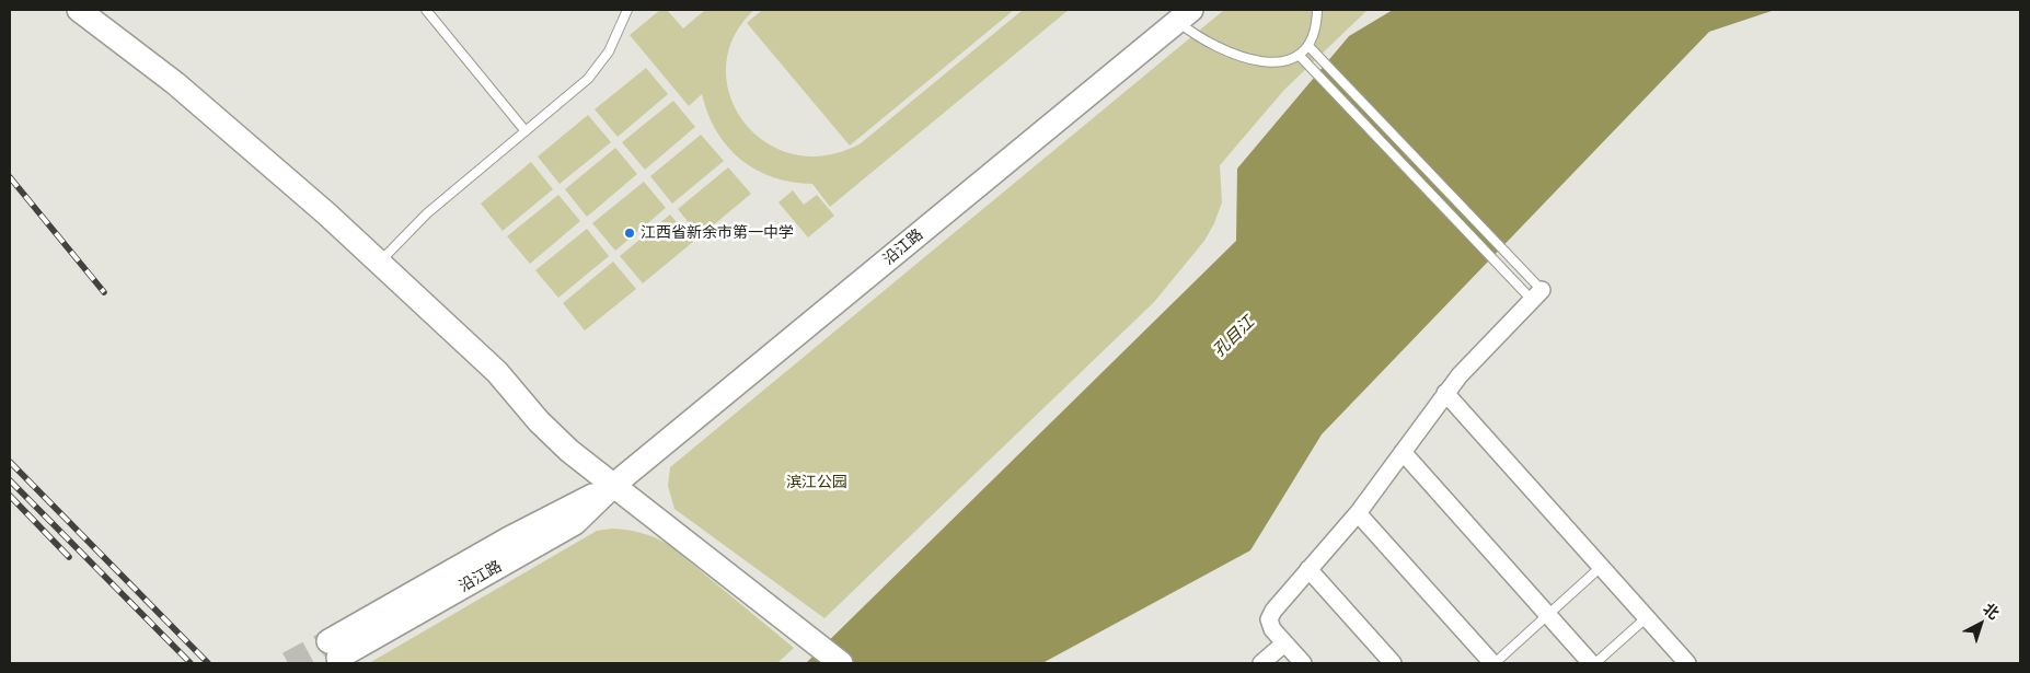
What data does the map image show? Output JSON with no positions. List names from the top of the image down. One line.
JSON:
{"streets":{"street":["沿江路"]},"water":["孔目江"],"parks":["滨江公园"],"places":["江西省新余市第一中学"],"north":"top right"}
